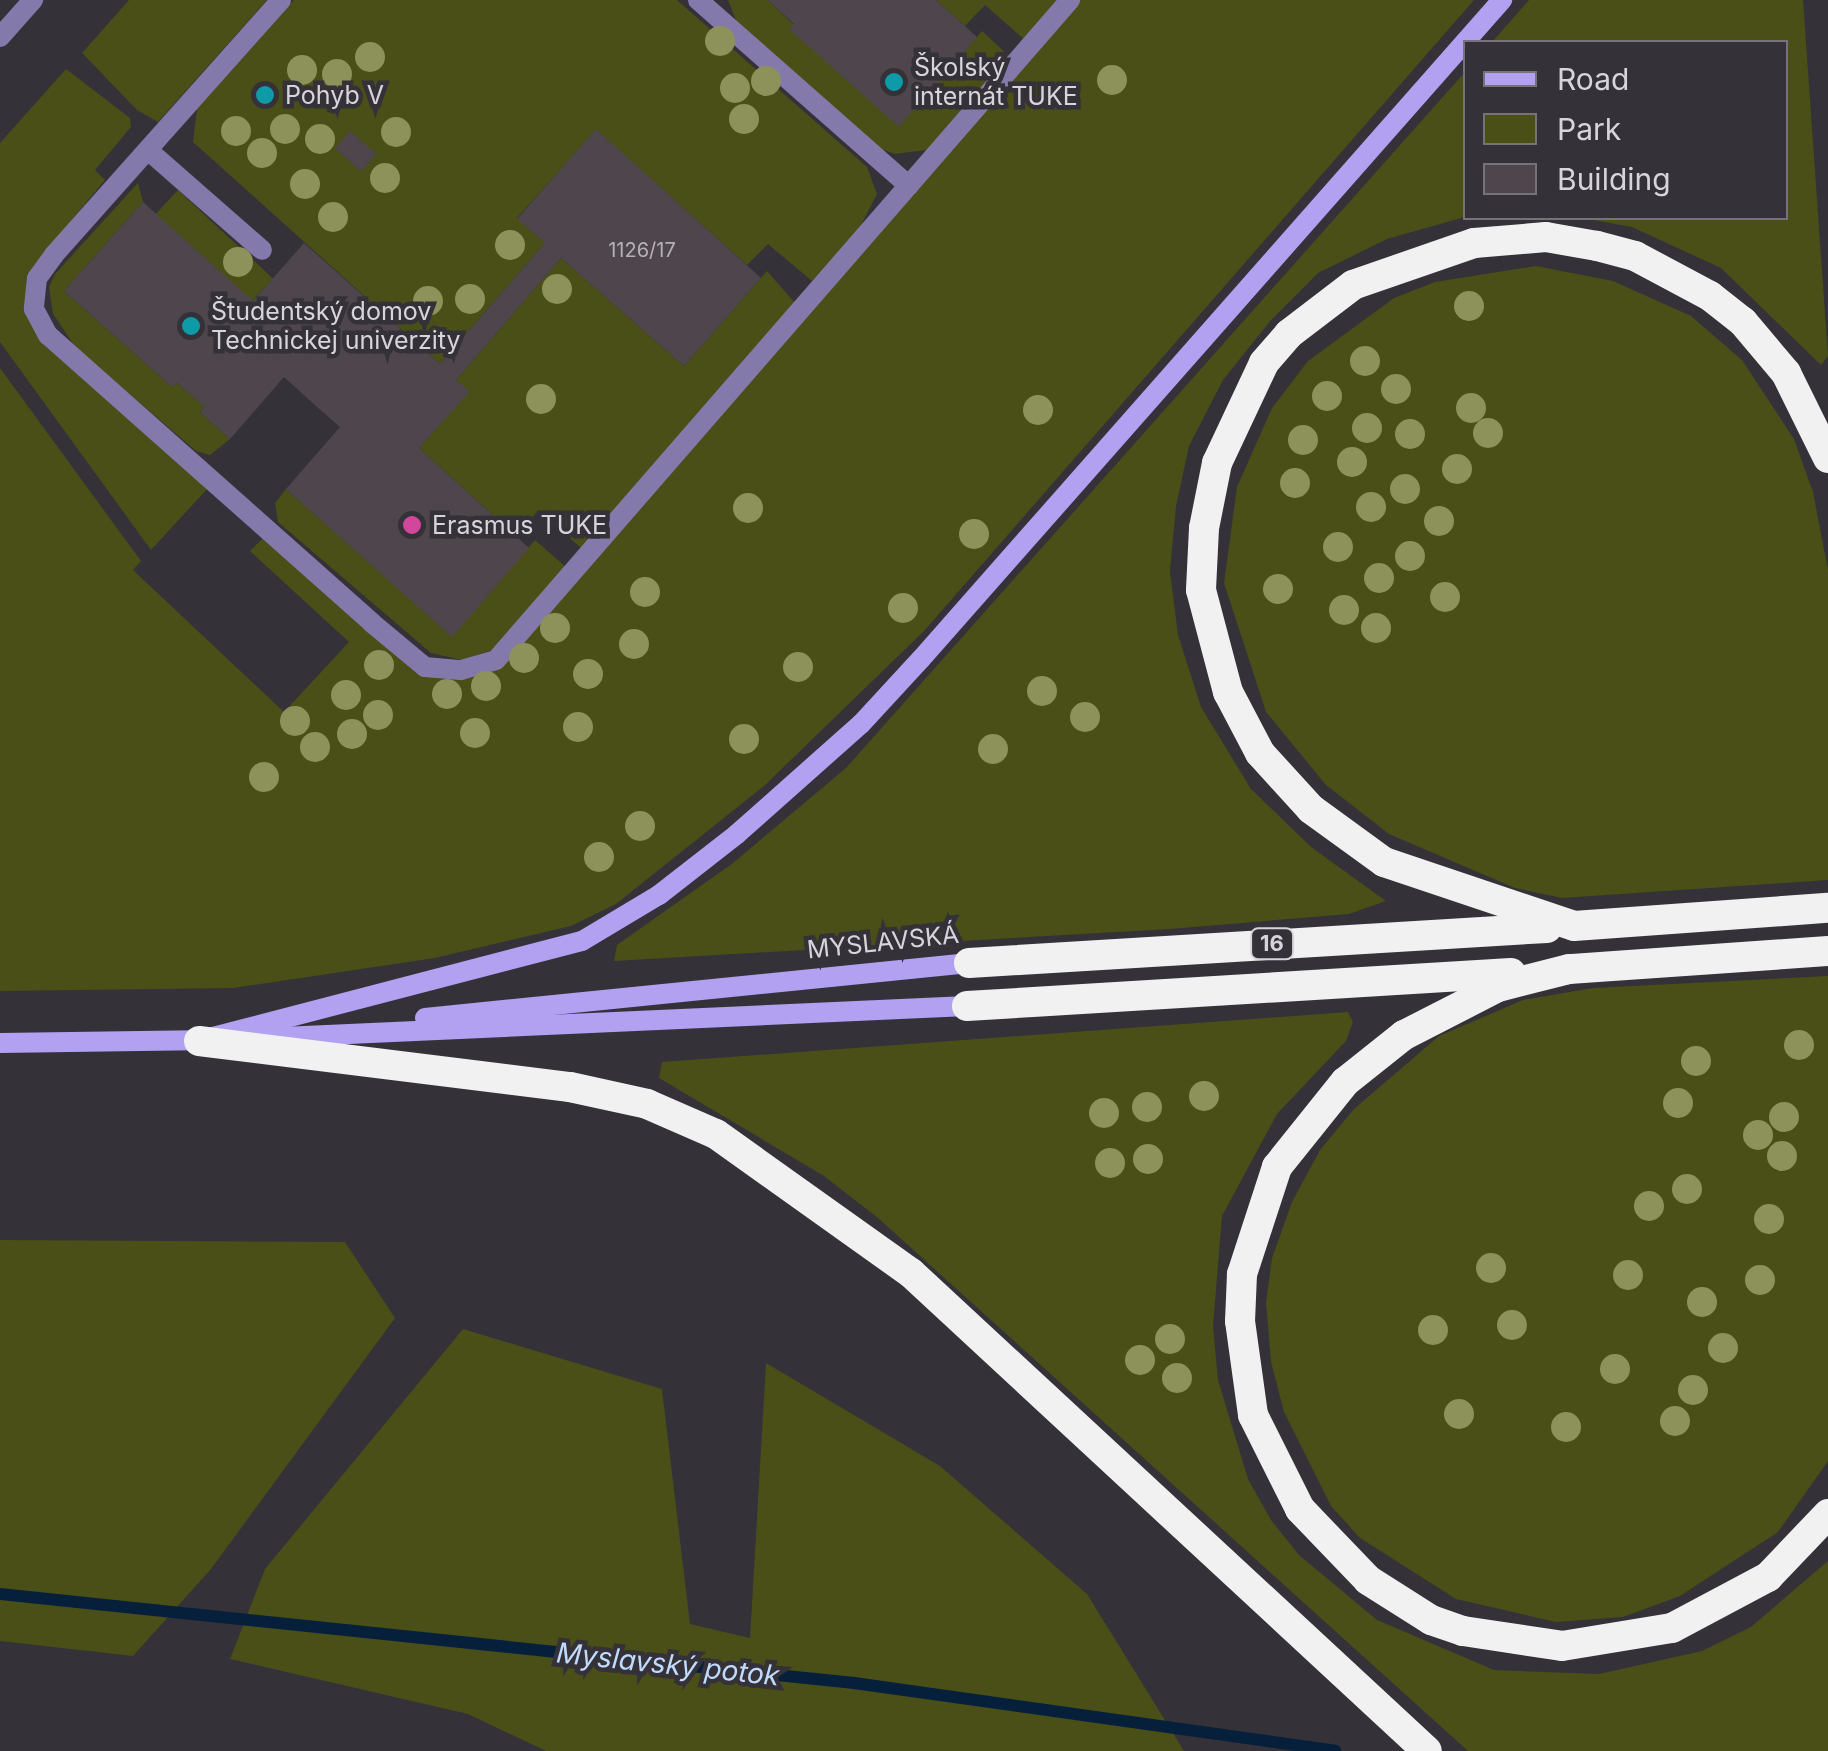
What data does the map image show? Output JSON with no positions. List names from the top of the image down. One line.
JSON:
{"streets":{"highway":["MYSLAVSKÁ","16"]},"crossings":[["MYSLAVSKÁ","16"]],"water":["Myslavský potok"],"places":["Školský internát TUKE","Pohyb V","Študentský domov Technickej univerzity","Erasmus TUKE"],"house_numbers":["1126/17"],"legend":["Road","Park","Building"]}
